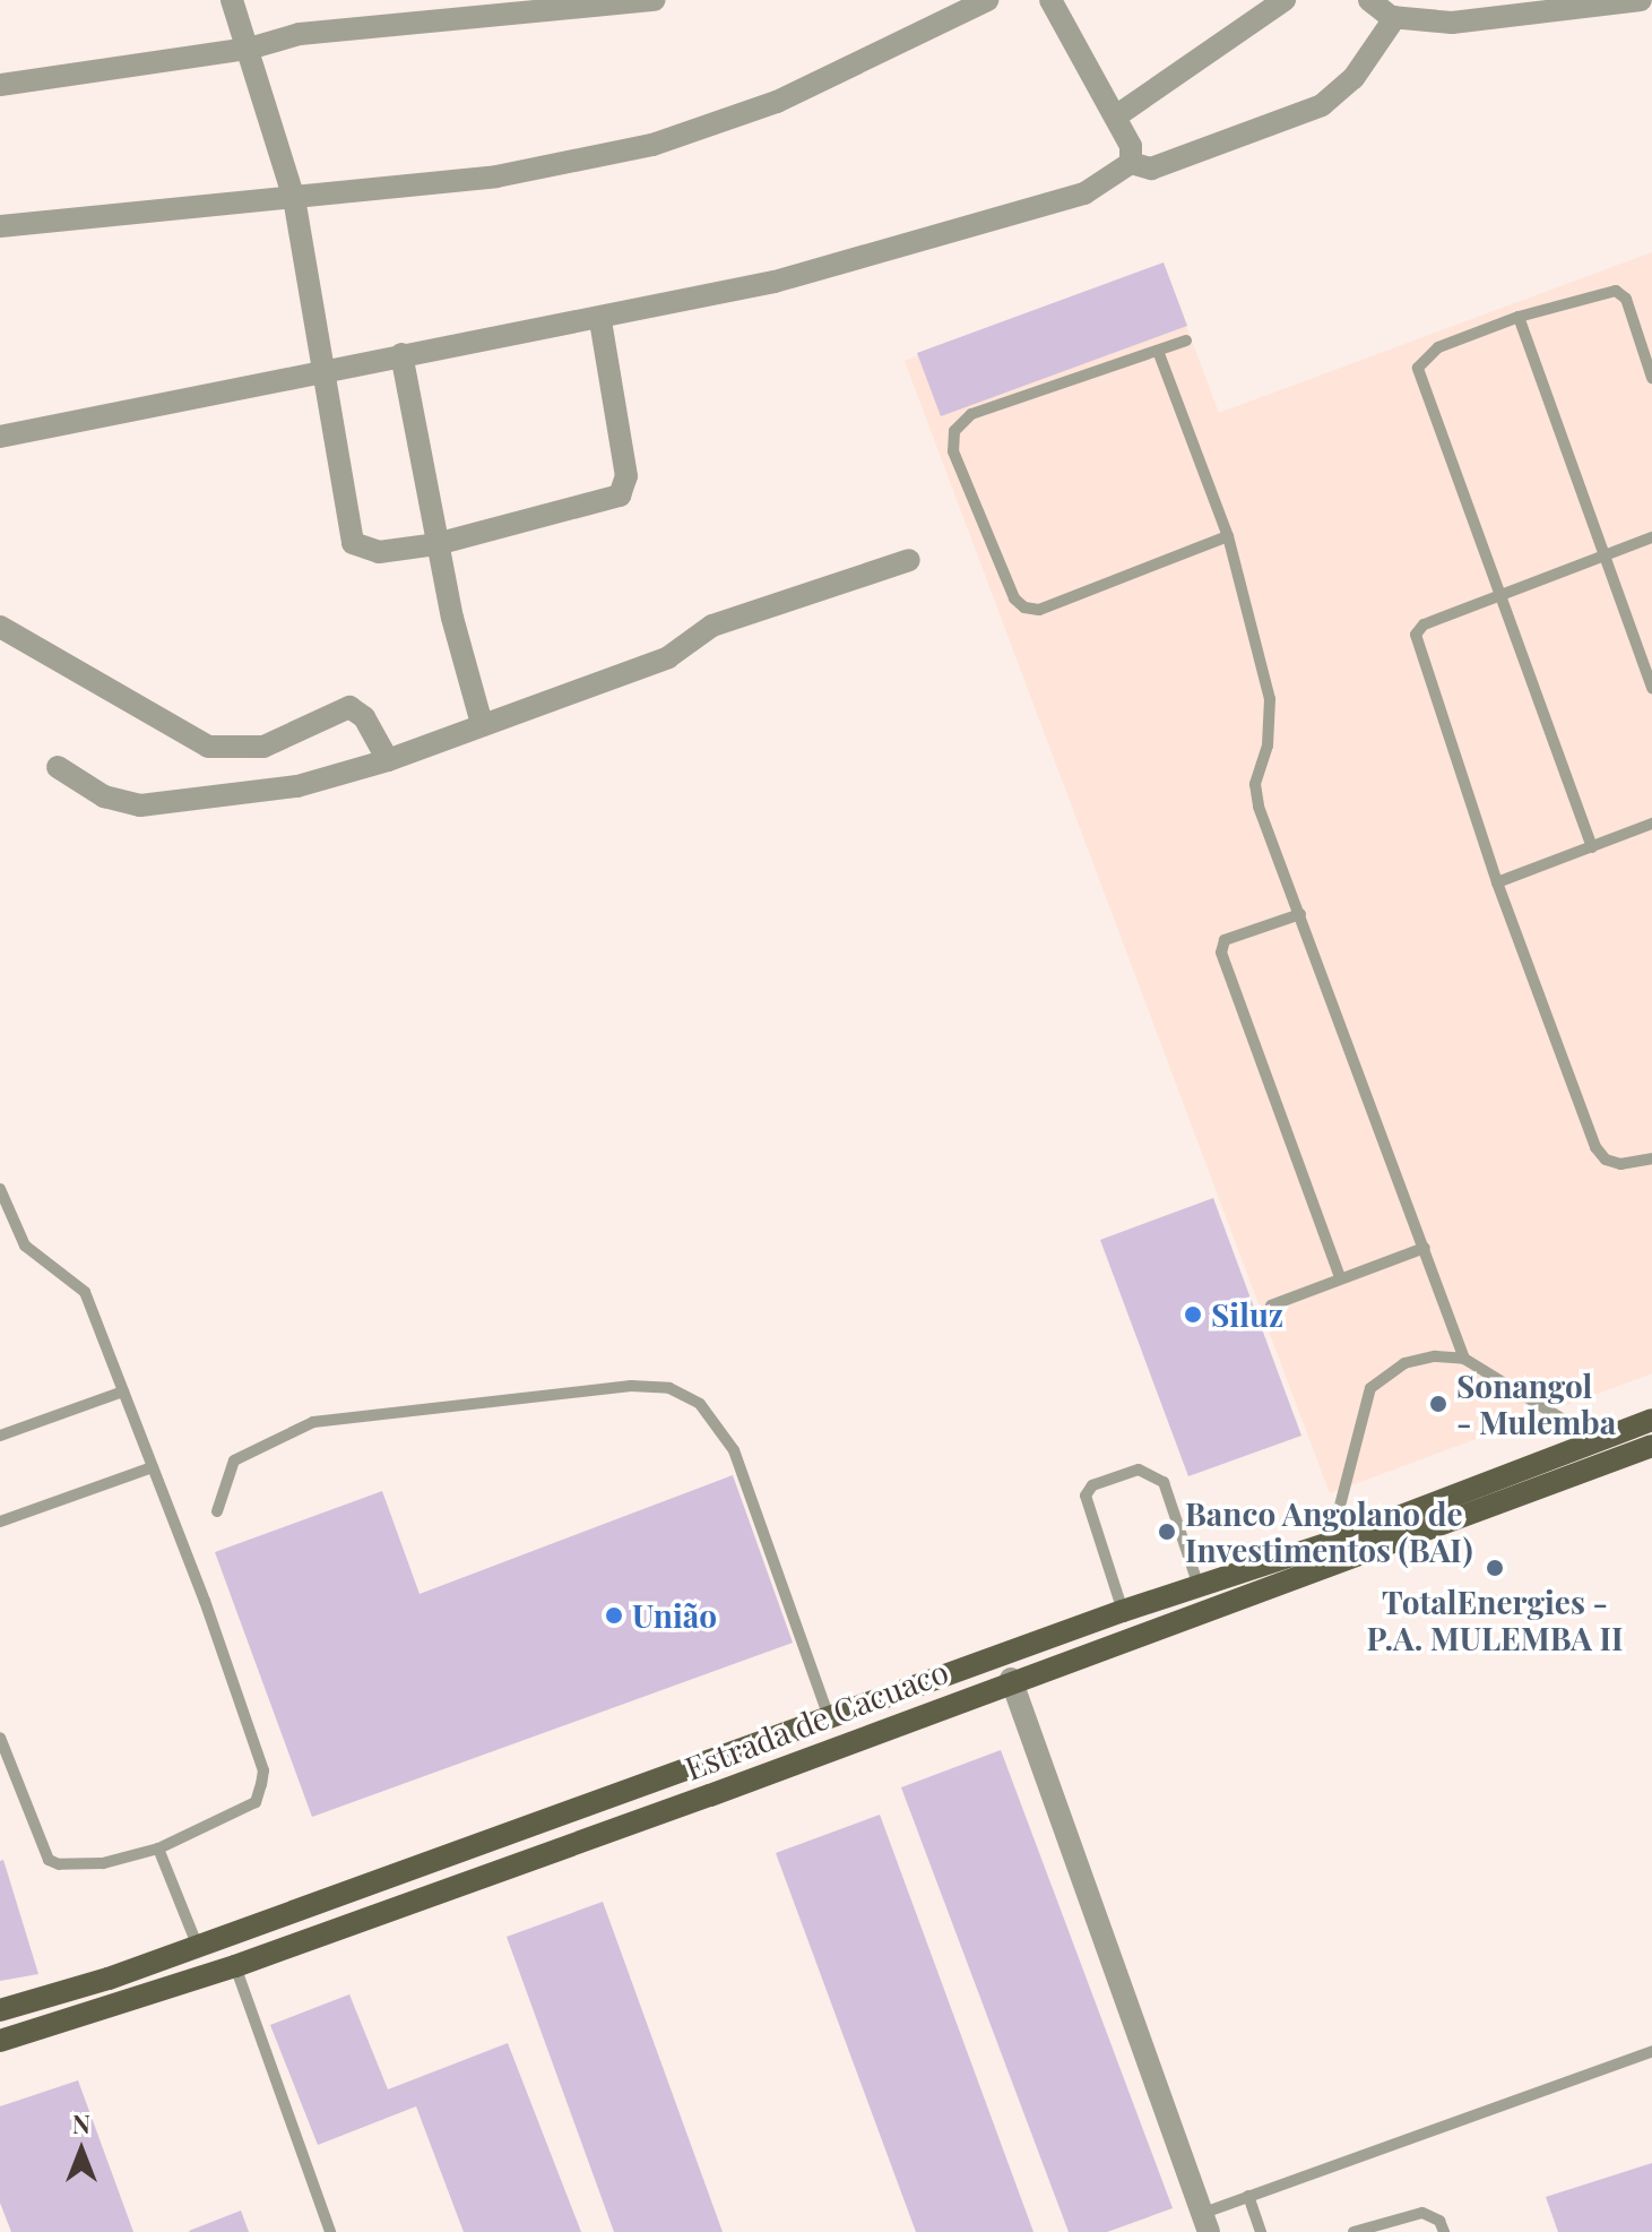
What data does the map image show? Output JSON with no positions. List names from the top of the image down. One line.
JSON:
{"streets":{"main road":["Estrada de Cacuaco"]},"places":["Siluz","Sonangol - Mulemba","Banco Angolano de Investimentos (BAI)","TotalEnergies - P.A. MULEMBA II","União"],"north":"top"}
